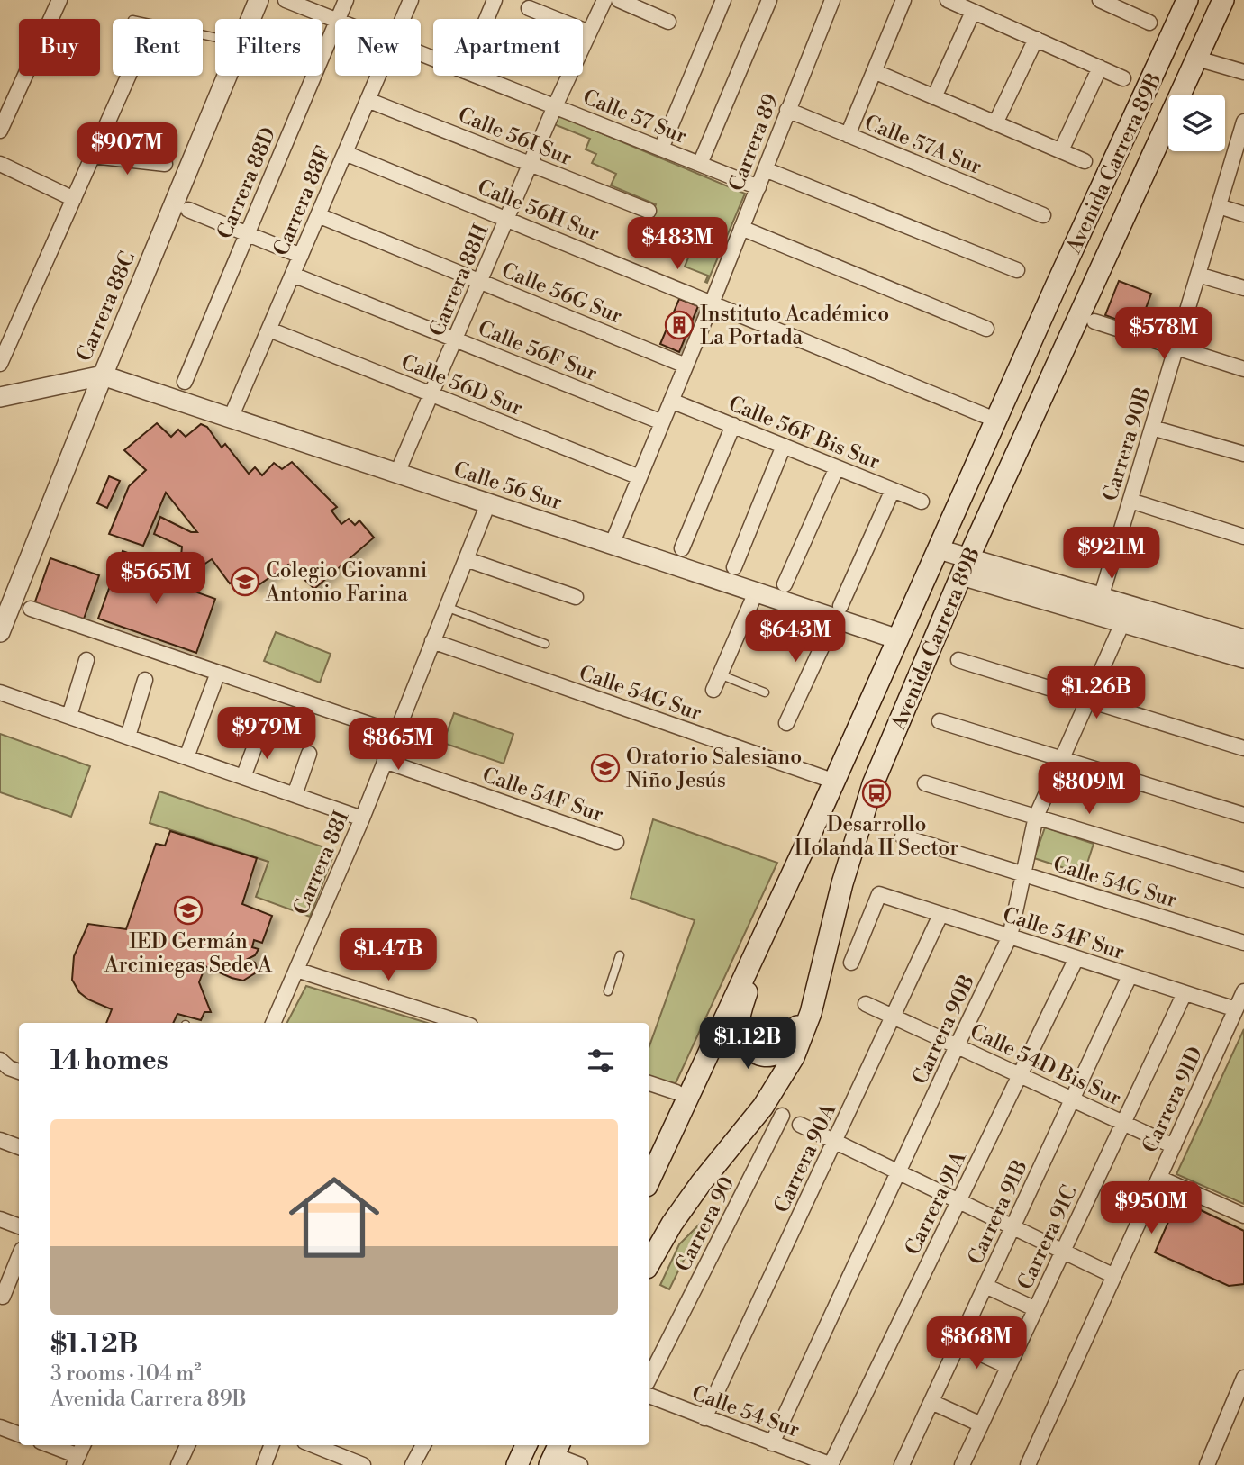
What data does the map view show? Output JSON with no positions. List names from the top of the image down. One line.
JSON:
{"streets":{"main road":["Avenida Carrera 89B"],"street":["Calle 57 Sur","Calle 56I Sur","Carrera 89","Calle 57A Sur","Carrera 88D","Carrera 88F","Calle 56H Sur","Carrera 88H","Calle 56G Sur","Carrera 88C","Calle 56F Sur","Calle 56D Sur","Calle 56F Bis Sur","Carrera 90B","Calle 56 Sur","Calle 54G Sur","Calle 54F Sur","Carrera 88I","Calle 54D Bis Sur","Carrera 91D","Carrera 90A","Carrera 91A","Carrera 91B","Carrera 90","Carrera 91C","Calle 54 Sur"]},"crossings":[["Calle 57 Sur","Carrera 89"],["Calle 57 Sur","Carrera 88H"],["Calle 56I Sur","Carrera 88F"],["Calle 56I Sur","Carrera 88H"],["Carrera 89","Calle 57A Sur"],["Carrera 89","Calle 56H Sur"],["Carrera 89","Calle 56G Sur"],["Carrera 89","Calle 56F Sur"],["Carrera 89","Calle 56D Sur"],["Carrera 89","Calle 56F Bis Sur"],["Carrera 89","Calle 56 Sur"],["Avenida Carrera 89B","Calle 56H Sur"],["Avenida Carrera 89B","Calle 56 Sur"],["Avenida Carrera 89B","Calle 54G Sur"],["Carrera 88F","Calle 56H Sur"],["Carrera 88F","Calle 56G Sur"],["Carrera 88F","Calle 56F Sur"],["Carrera 88F","Calle 56D Sur"],["Carrera 88F","Calle 56 Sur"],["Calle 56H Sur","Carrera 88H"],["Carrera 88H","Calle 56G Sur"],["Carrera 88H","Calle 56F Sur"],["Carrera 88H","Calle 56D Sur"],["Carrera 88H","Calle 56 Sur"],["Carrera 88C","Calle 56 Sur"],["Carrera 90B","Calle 54G Sur"],["Carrera 90B","Calle 54F Sur"],["Carrera 90B","Calle 54D Bis Sur"],["Carrera 90B","Calle 54 Sur"],["Calle 56 Sur","Carrera 88I"],["Calle 54G Sur","Carrera 88I"],["Calle 54F Sur","Carrera 88I"],["Calle 54F Sur","Carrera 91D"],["Calle 54F Sur","Carrera 90A"],["Calle 54F Sur","Carrera 91A"],["Calle 54F Sur","Carrera 91B"],["Calle 54F Sur","Carrera 91C"],["Calle 54D Bis Sur","Carrera 91D"],["Calle 54D Bis Sur","Carrera 90A"],["Calle 54D Bis Sur","Carrera 91A"],["Calle 54D Bis Sur","Carrera 91B"],["Calle 54D Bis Sur","Carrera 91C"],["Carrera 90A","Calle 54 Sur"],["Carrera 91A","Calle 54 Sur"]],"places":{"building":["Instituto Académico La Portada"],"school or university":["Colegio Giovanni Antonio Farina","Oratorio Salesiano Niño Jesús","IED Germán Arciniegas Sede A"],"bus stop":["Desarrollo Holanda II Sector"]},"page":{"chip":["Buy","Rent","Filters","New","Apartment"],"price":["$907M","$483M","$578M","$921M","$565M","$643M","$1.26B","$979M","$865M","$809M","$1.47B","$1.12B","$950M","$868M"],"heading":"14 homes","list":[{"name":"$1.12B","note":"3 rooms · 104 m² · Avenida Carrera 89B"}]}}
